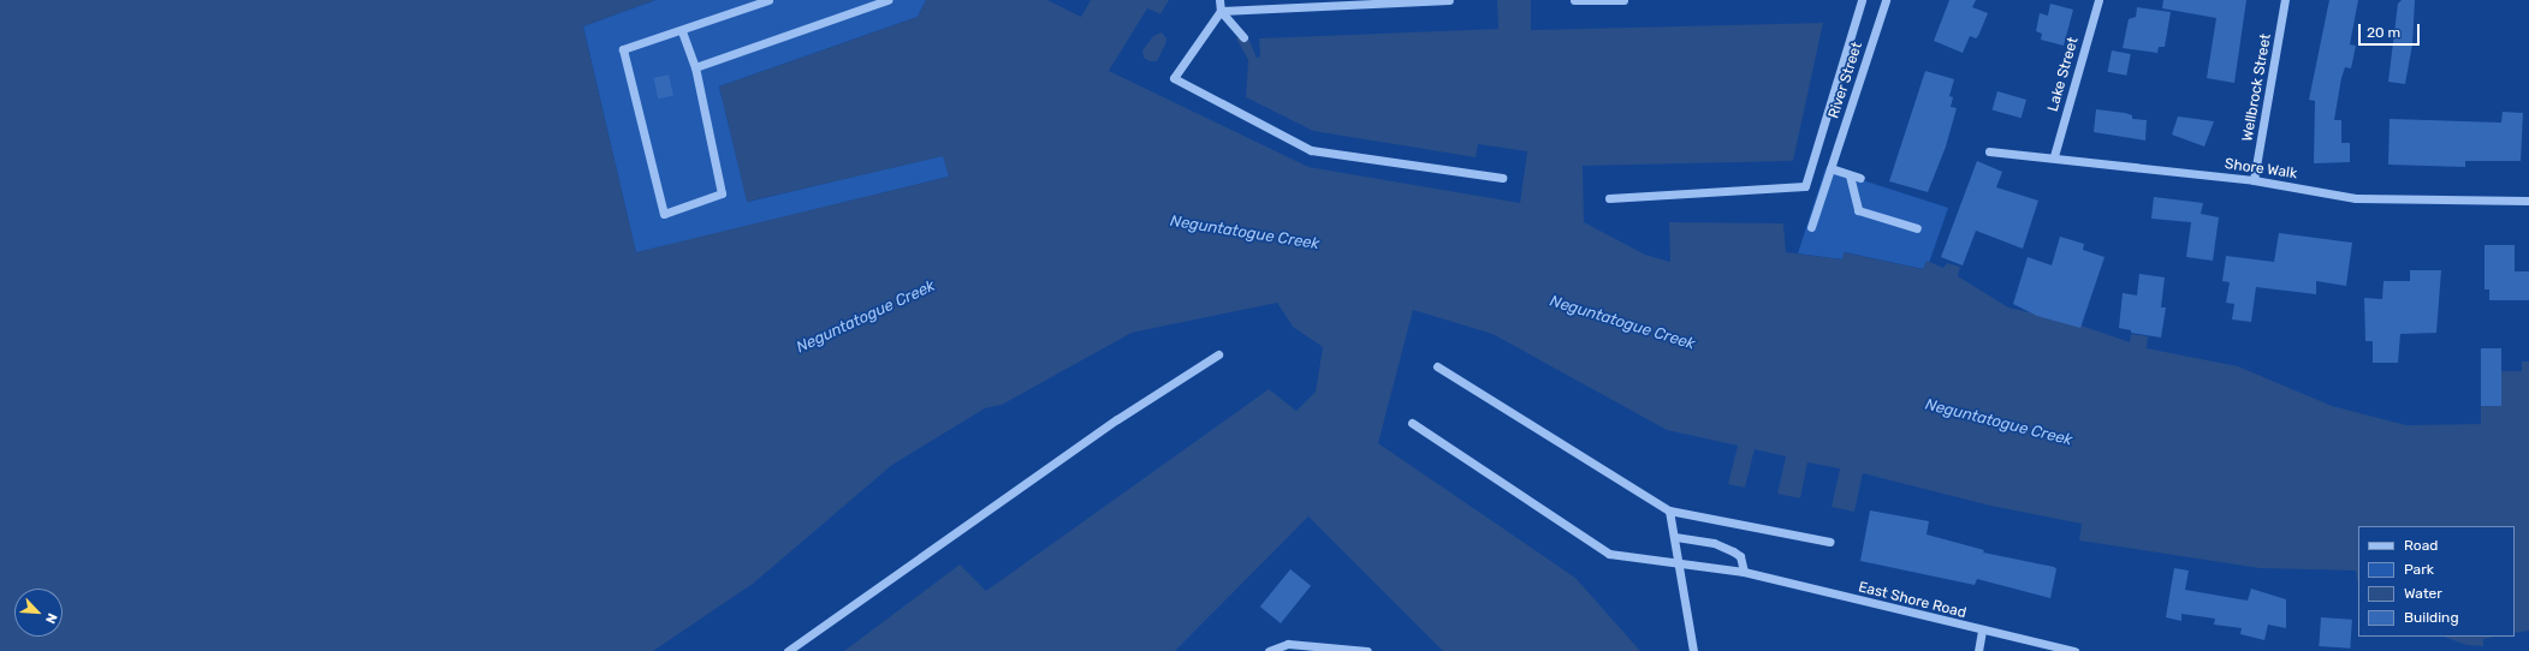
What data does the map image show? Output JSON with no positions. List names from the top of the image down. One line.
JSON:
{"streets":{"street":["Lake Street","River Street","Wellbrock Street","Shore Walk","East Shore Road"]},"crossings":[["Lake Street","Shore Walk"],["Wellbrock Street","Shore Walk"]],"water":["Neguntatogue Creek"],"legend":["Road","Park","Water","Building"],"scale_bar":"20 m","north":"bottom right"}
